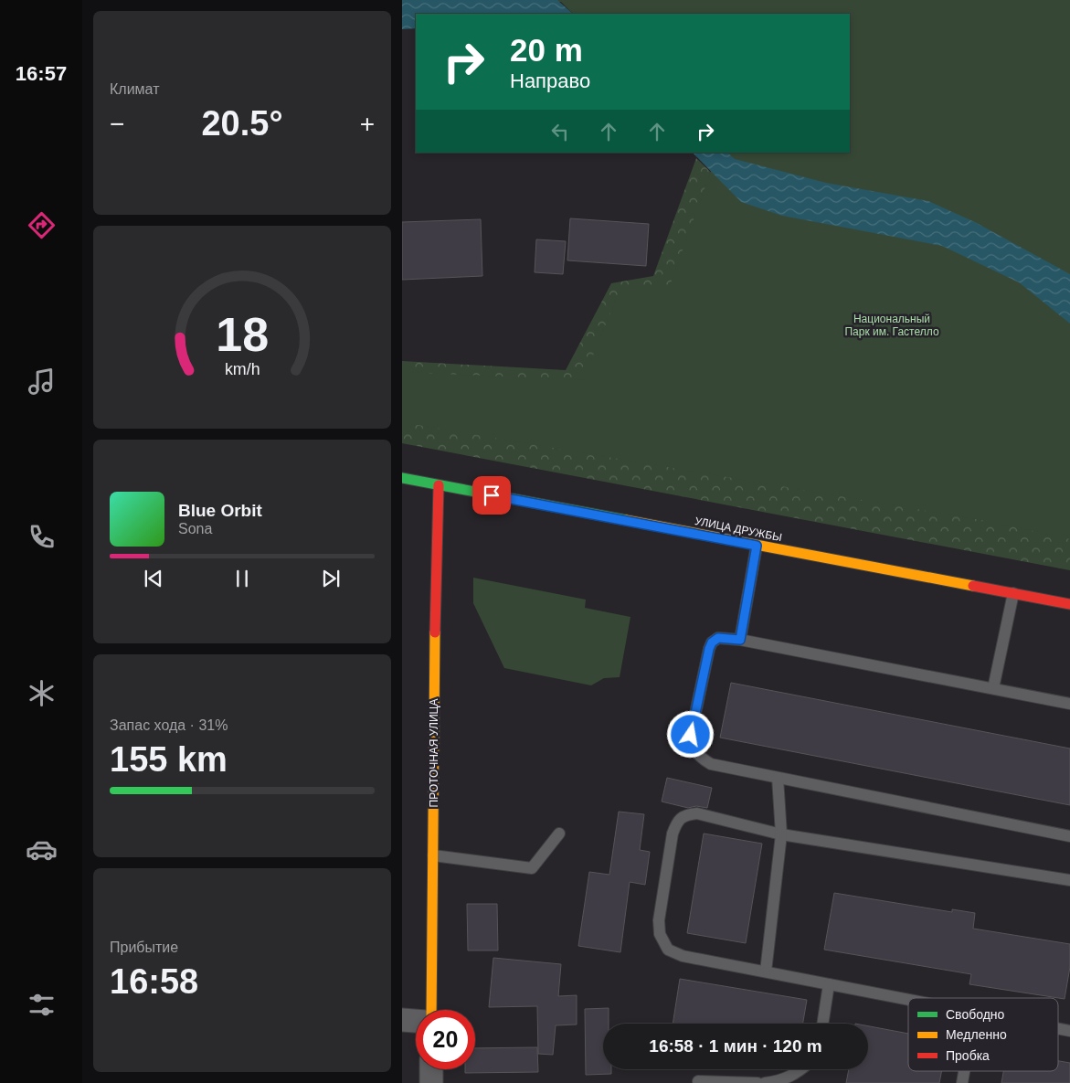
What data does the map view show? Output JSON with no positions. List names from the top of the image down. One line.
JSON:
{"streets":{"main road":["УЛИЦА ДРУЖБЫ","ПРОТОЧНАЯ УЛИЦА"]},"crossings":[["УЛИЦА ДРУЖБЫ","ПРОТОЧНАЯ УЛИЦА"]],"parks":["Национальный Парк им. Гастелло"],"legend":["Свободно","Медленно","Пробка"],"page":{"tabs":"16:57","tile":["Климат",["Запас хода · 31%","155 km"],["Прибытие","16:58"]],"turn":["20 m","Направо"],"heat":["−","20.5°","+"],"song":["Blue Orbit","Sona"],"limit":"20","trip":"16:58 · 1 мин · 120 m","gauge":["18","km/h"]}}
